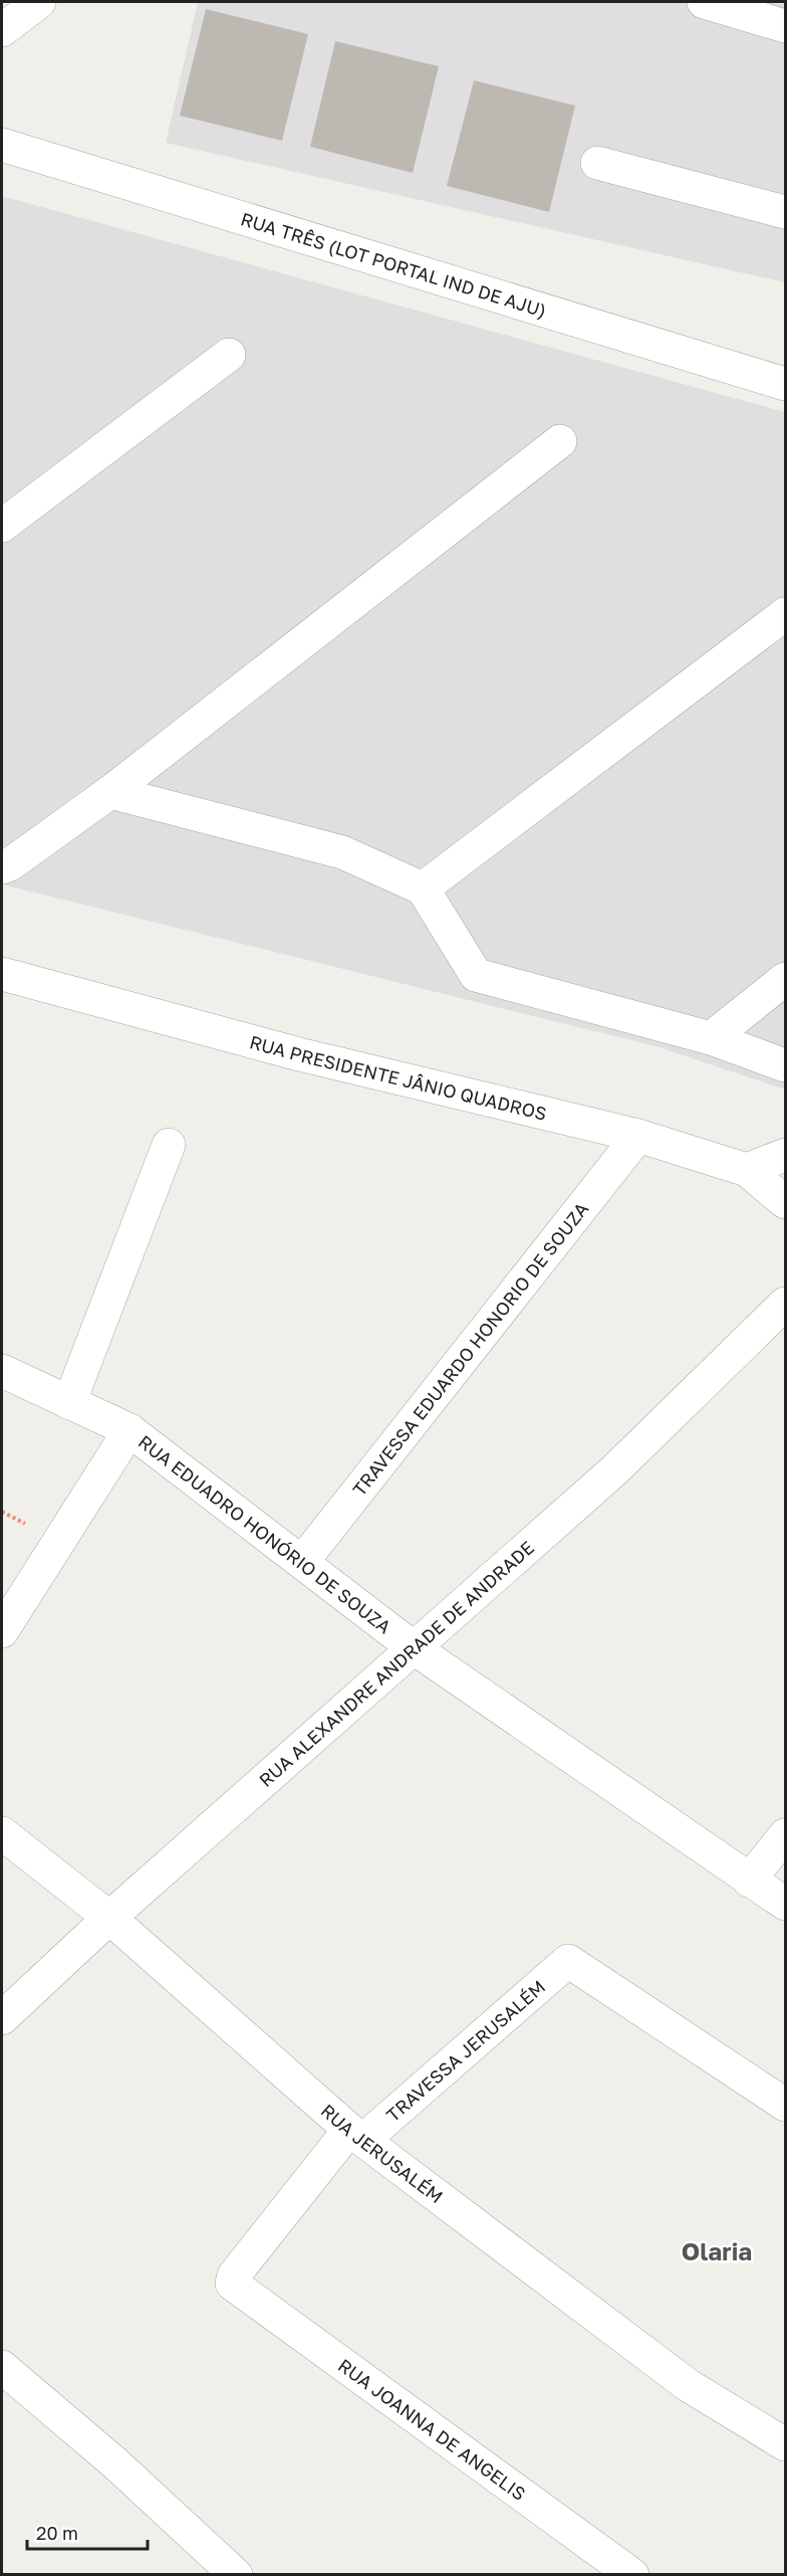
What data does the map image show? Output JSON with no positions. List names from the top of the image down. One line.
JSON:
{"streets":{"street":["RUA TRÊS (LOT PORTAL IND DE AJU)","RUA PRESIDENTE JÂNIO QUADROS","TRAVESSA EDUARDO HONORIO DE SOUZA","RUA EDUADRO HONÓRIO DE SOUZA","RUA ALEXANDRE ANDRADE DE ANDRADE","TRAVESSA JERUSALÉM","RUA JERUSALÉM","RUA JOANNA DE ANGELIS"]},"crossings":[["RUA PRESIDENTE JÂNIO QUADROS","TRAVESSA EDUARDO HONORIO DE SOUZA"],["TRAVESSA EDUARDO HONORIO DE SOUZA","RUA EDUADRO HONÓRIO DE SOUZA"],["RUA EDUADRO HONÓRIO DE SOUZA","RUA ALEXANDRE ANDRADE DE ANDRADE"],["RUA ALEXANDRE ANDRADE DE ANDRADE","RUA JERUSALÉM"],["TRAVESSA JERUSALÉM","RUA JERUSALÉM"],["TRAVESSA JERUSALÉM","RUA JOANNA DE ANGELIS"]],"districts":["Olaria"],"scale_bar":"20 m"}
